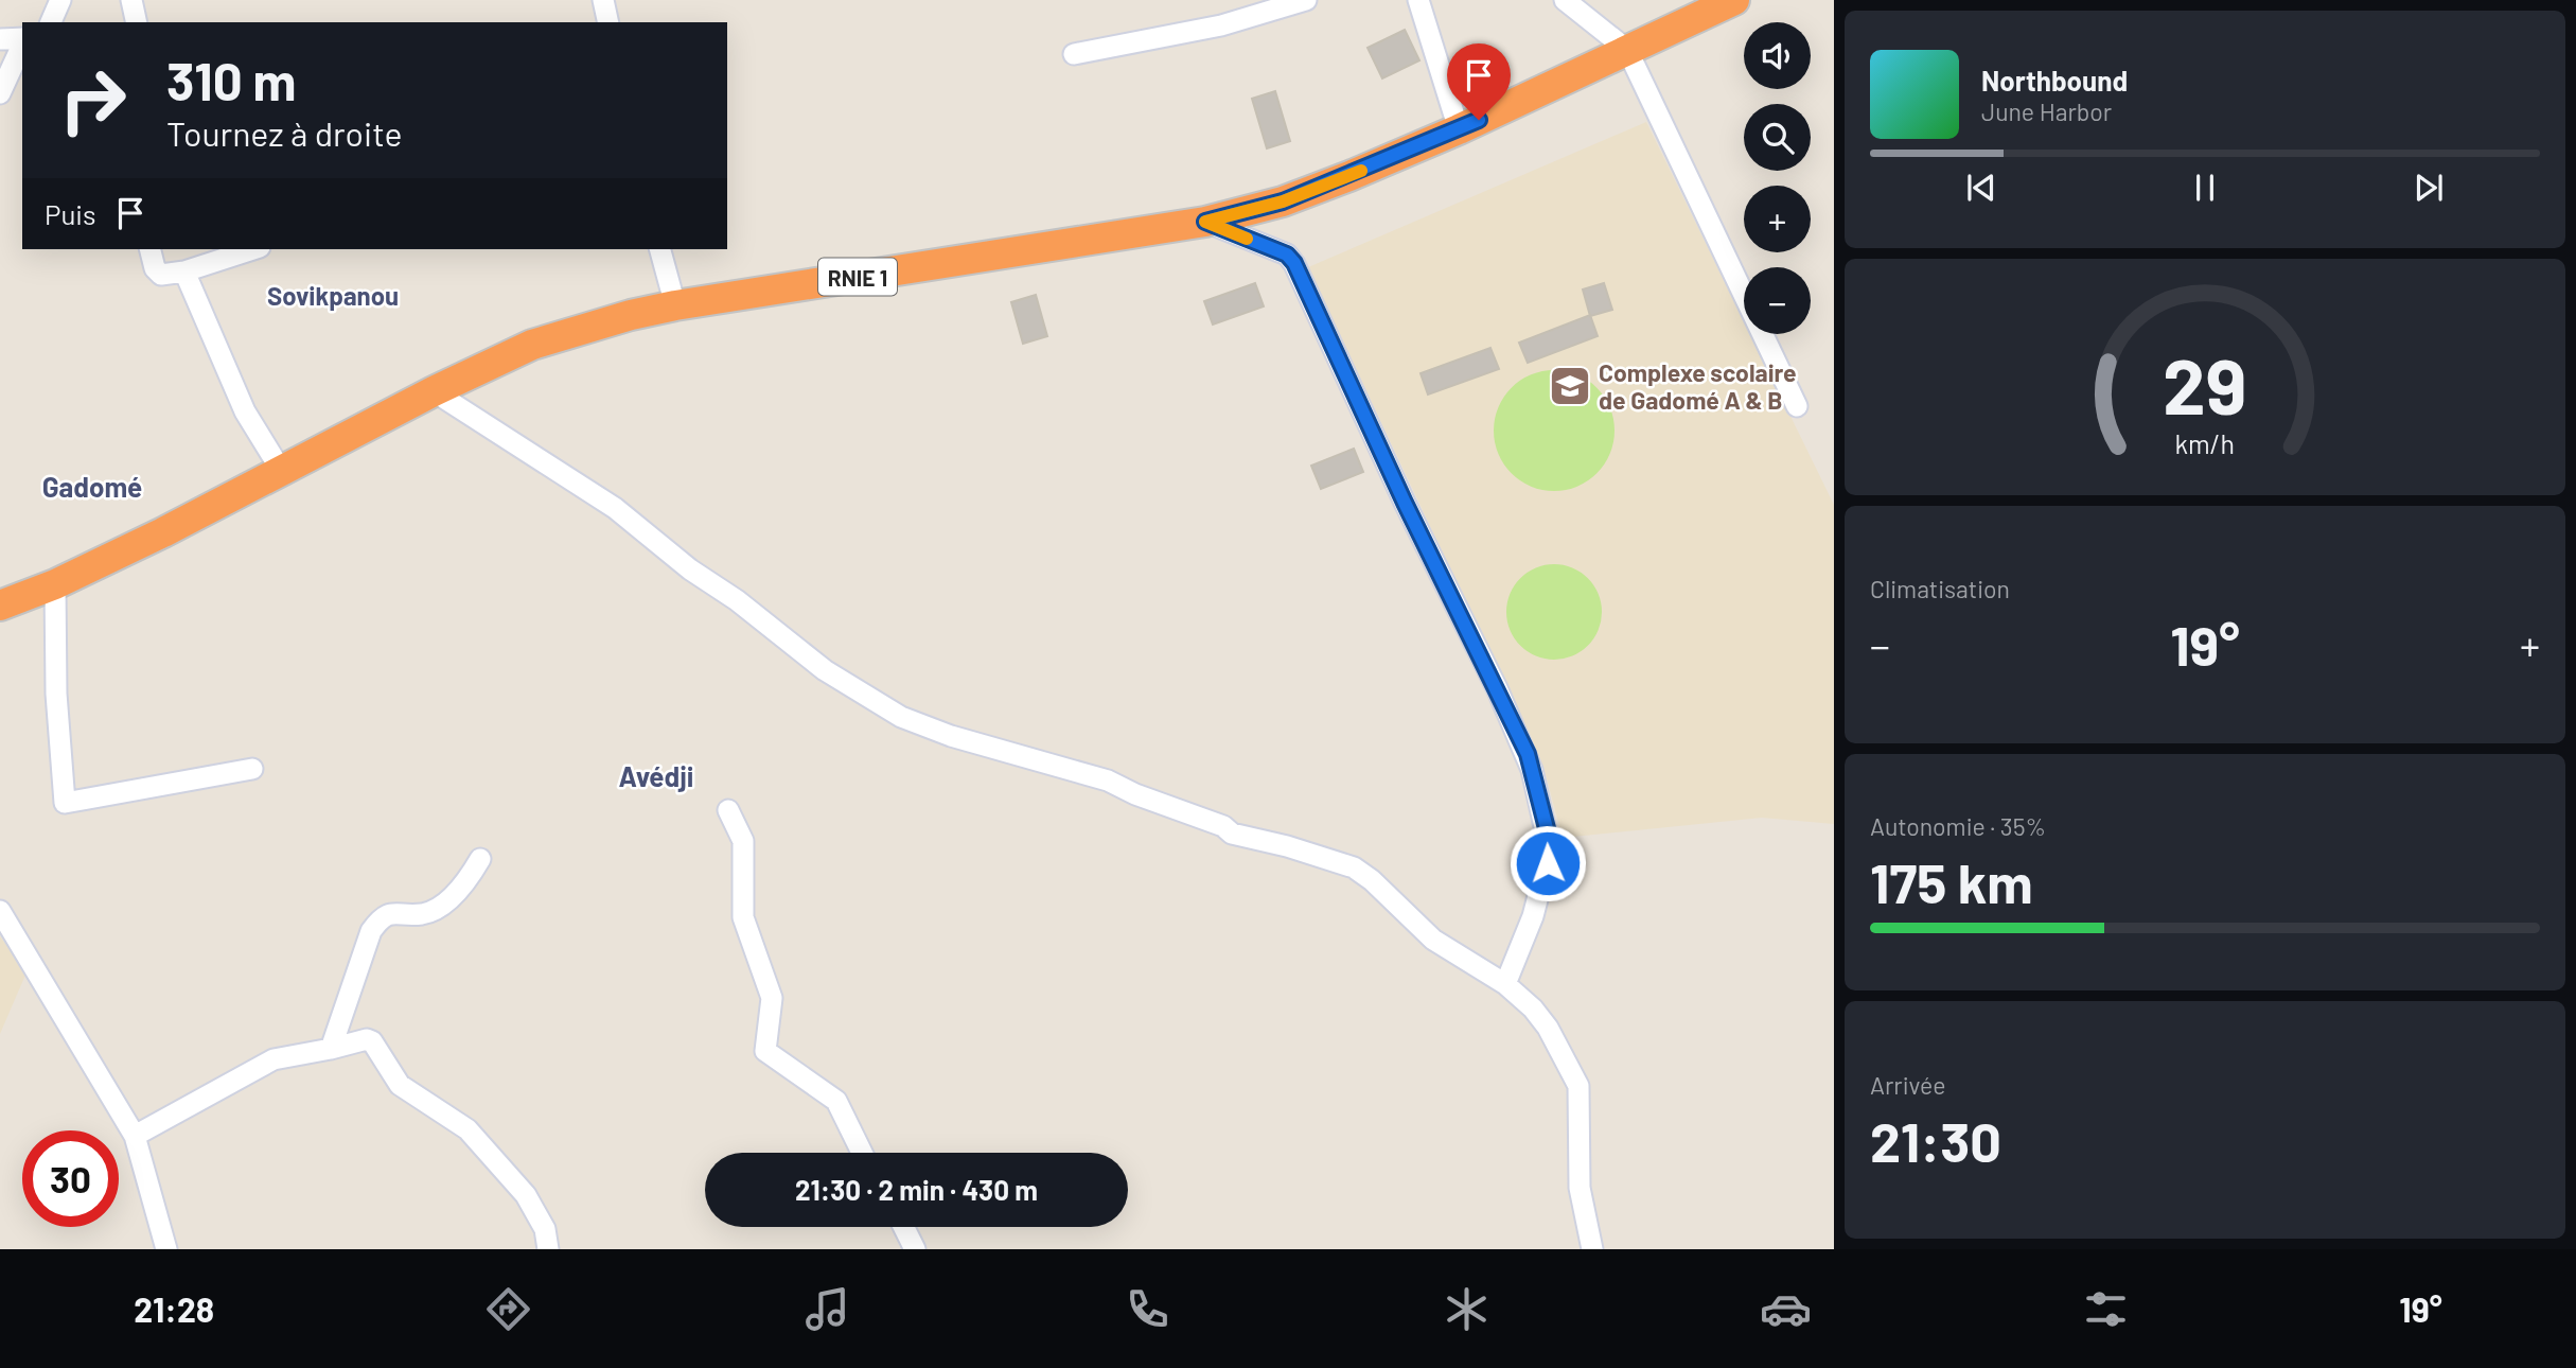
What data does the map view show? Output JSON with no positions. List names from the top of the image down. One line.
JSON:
{"streets":{"highway":["RNIE 1"]},"districts":["Sovikpanou","Gadomé","Avédji"],"places":{"school or university":["Complexe scolaire de Gadomé A & B"]},"page":{"map_buttons":["+","−"],"turn":["310 m","Tournez à droite"],"song":["Northbound","June Harbor"],"then":"Puis","tile":["Climatisation",["Autonomie · 35%","175 km"],["Arrivée","21:30"]],"heat":["−","19°","+"],"limit":"30","trip":"21:30 · 2 min · 430 m","tabs":["21:28","19°"],"gauge":["29","km/h"]}}
